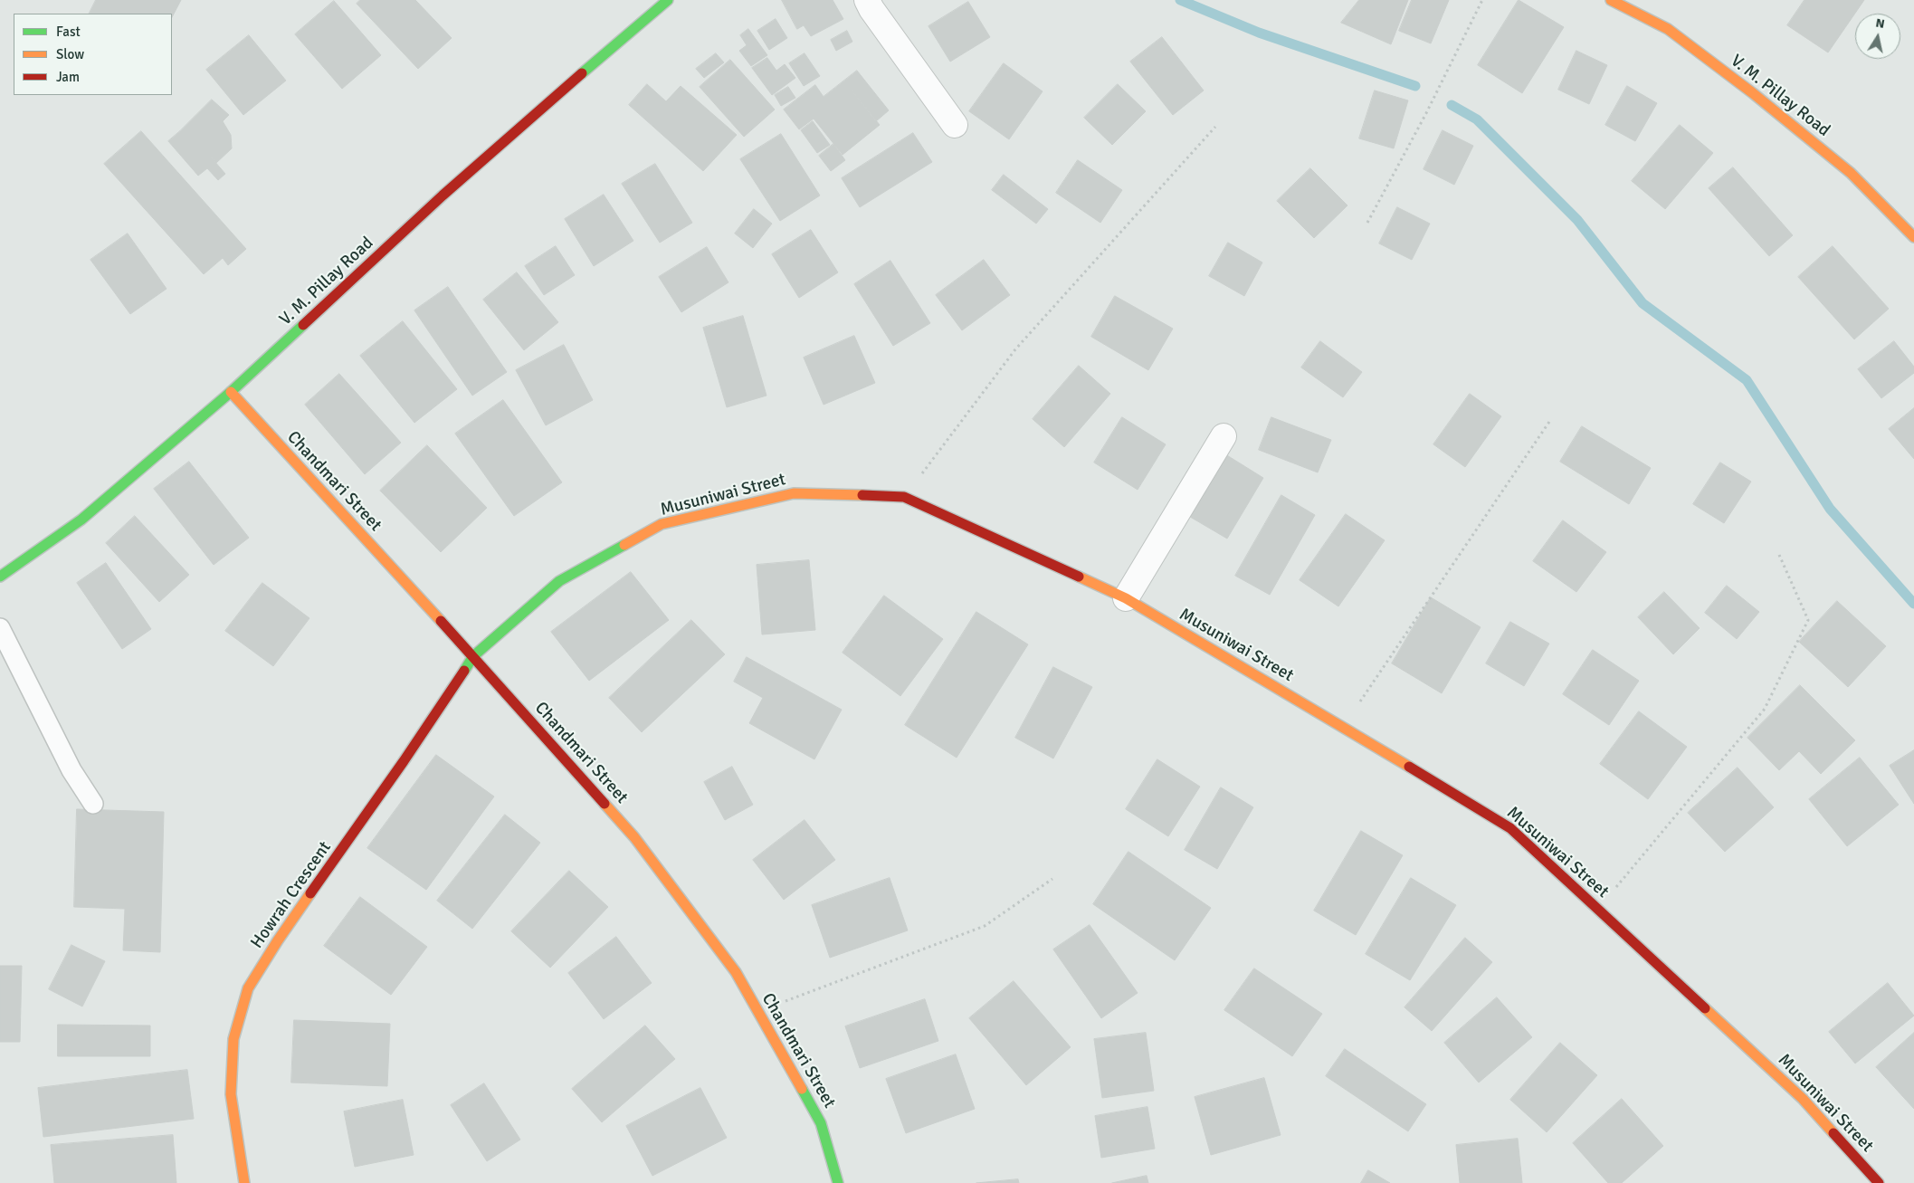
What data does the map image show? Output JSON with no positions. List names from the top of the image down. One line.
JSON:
{"streets":{"street":["V. M. Pillay Road","Chandmari Street","Musuniwai Street","Howrah Crescent"]},"crossings":[["V. M. Pillay Road","Chandmari Street"],["Chandmari Street","Musuniwai Street"],["Chandmari Street","Howrah Crescent"],["Musuniwai Street","Howrah Crescent"]],"legend":["Fast","Slow","Jam"],"north":"top"}
